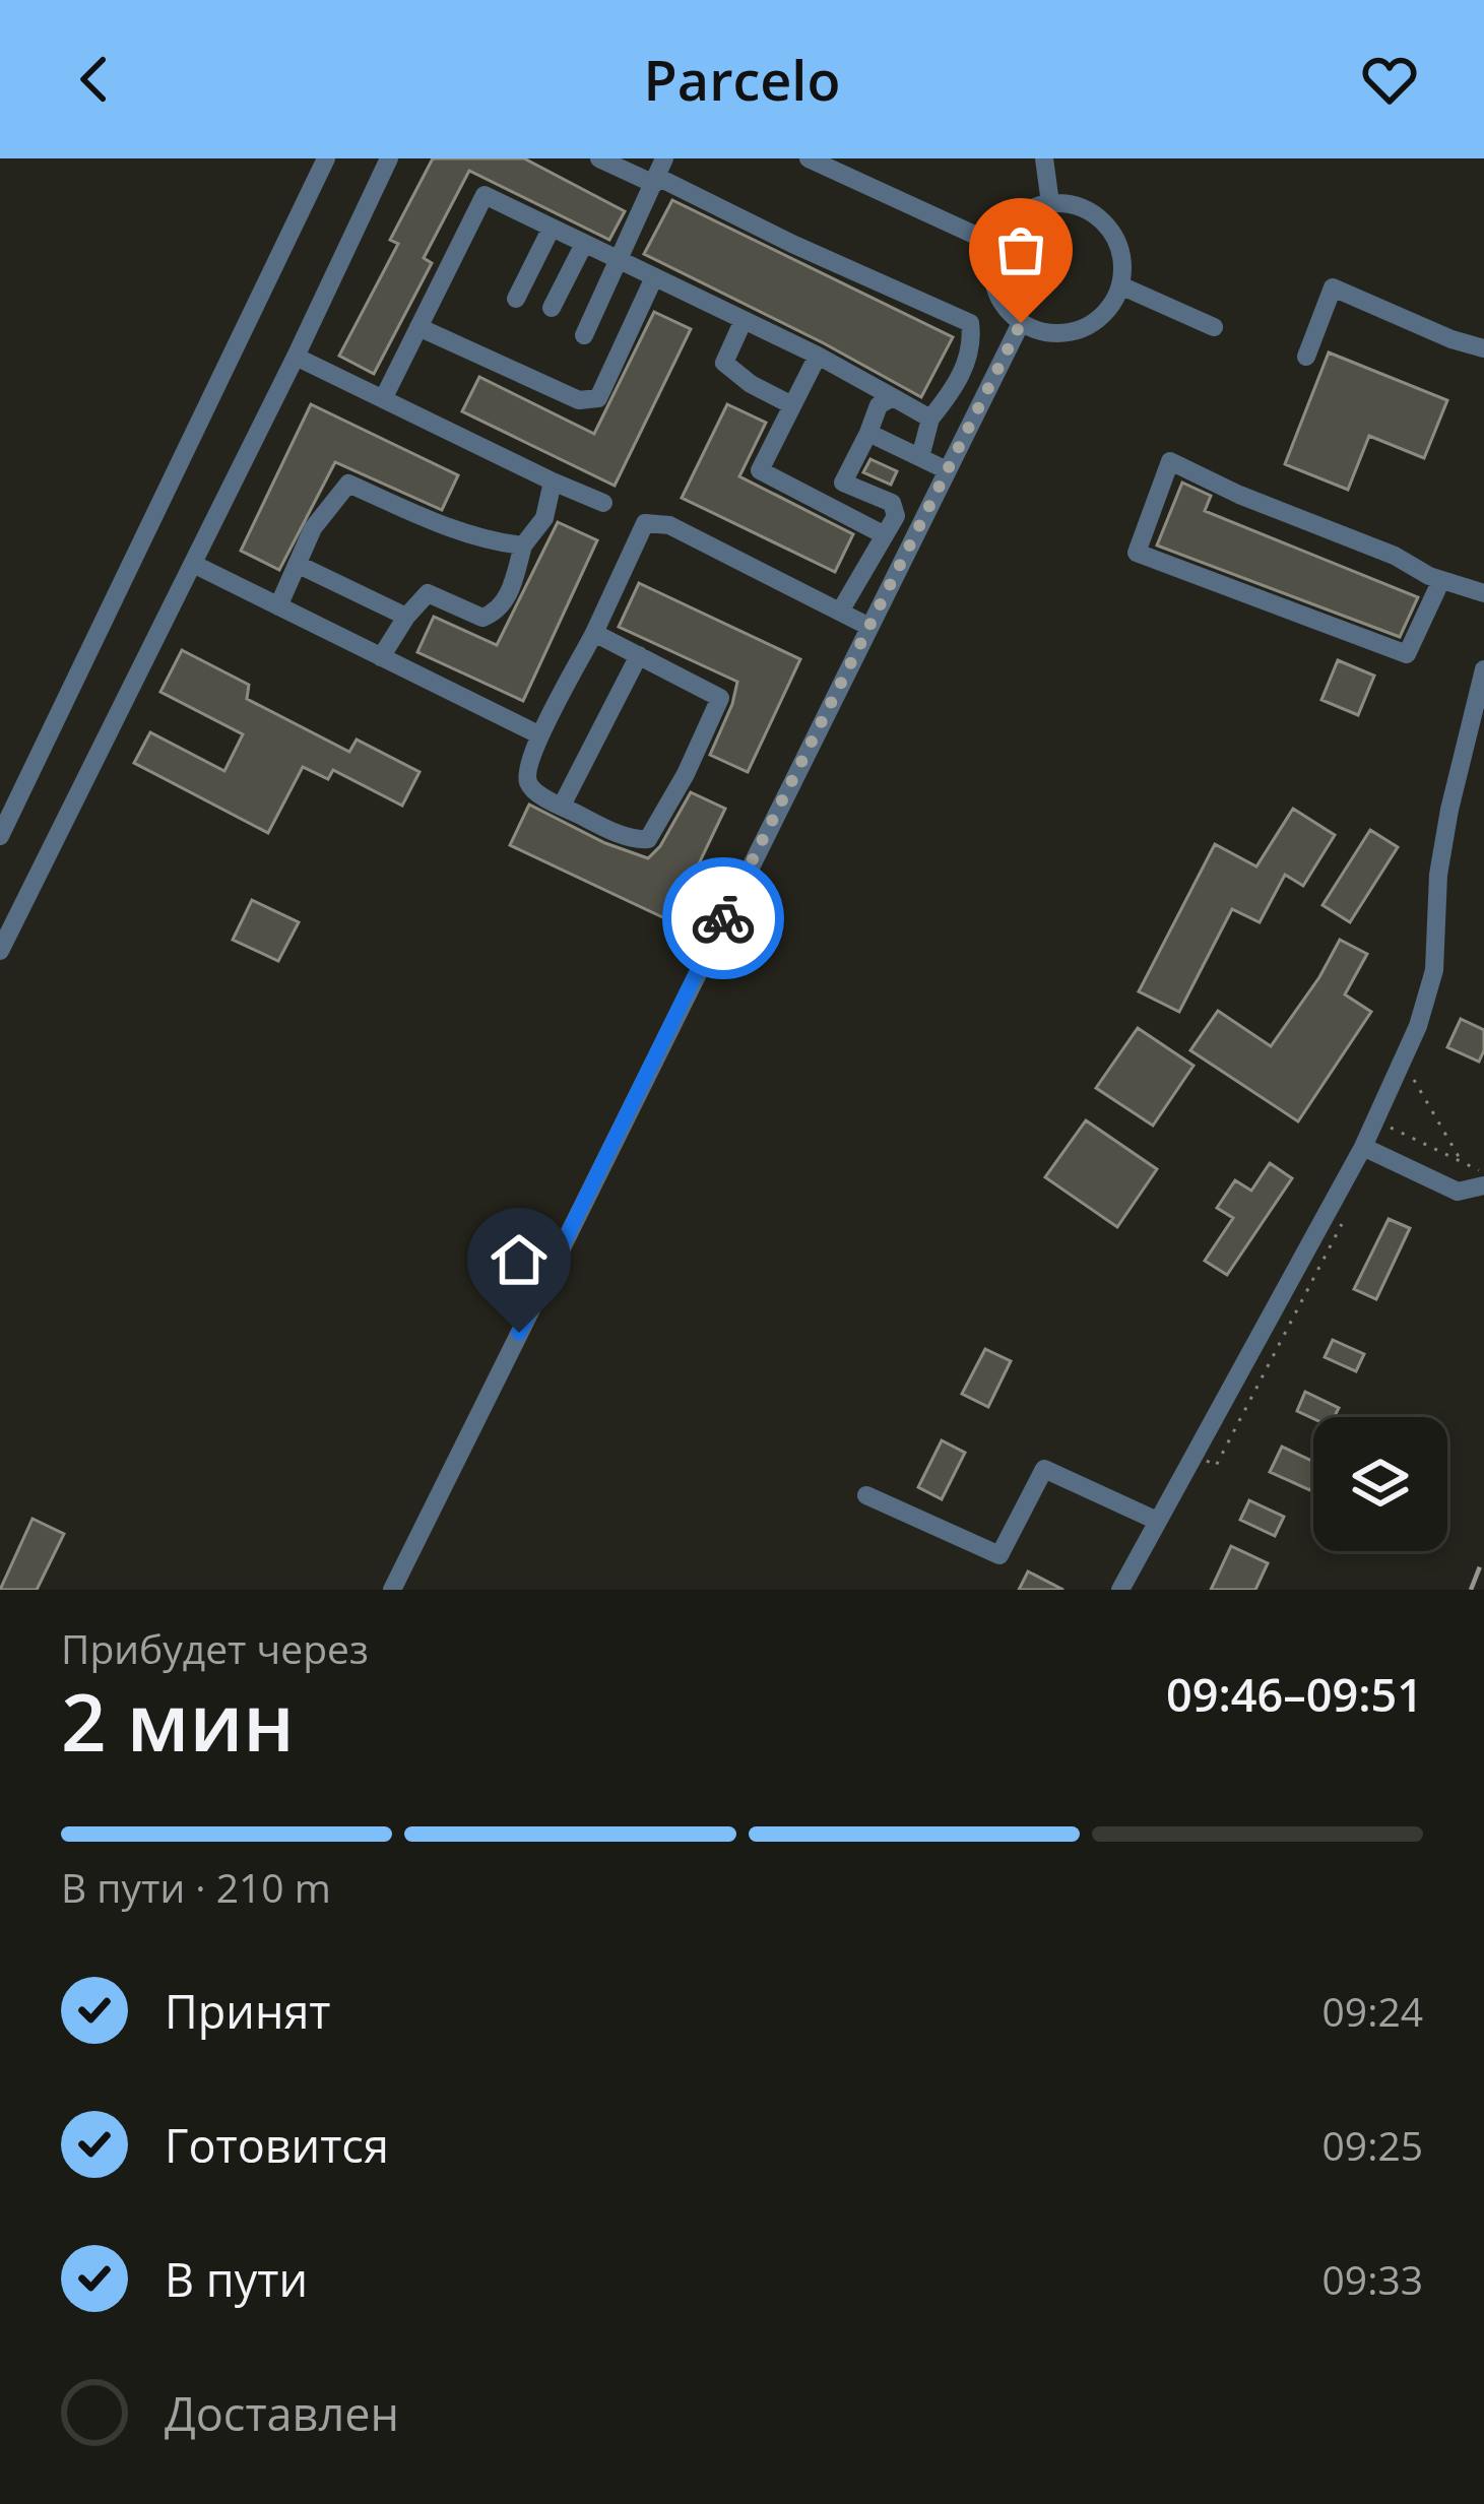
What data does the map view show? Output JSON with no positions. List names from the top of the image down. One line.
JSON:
{"page":{"header":"Parcelo","heading":["2 мин","Прибудет через","09:46–09:51"],"bar":"В пути · 210 m","list":[["Принят","09:24"],["Готовится","09:25"],["В пути","09:33"],"Доставлен"]}}
